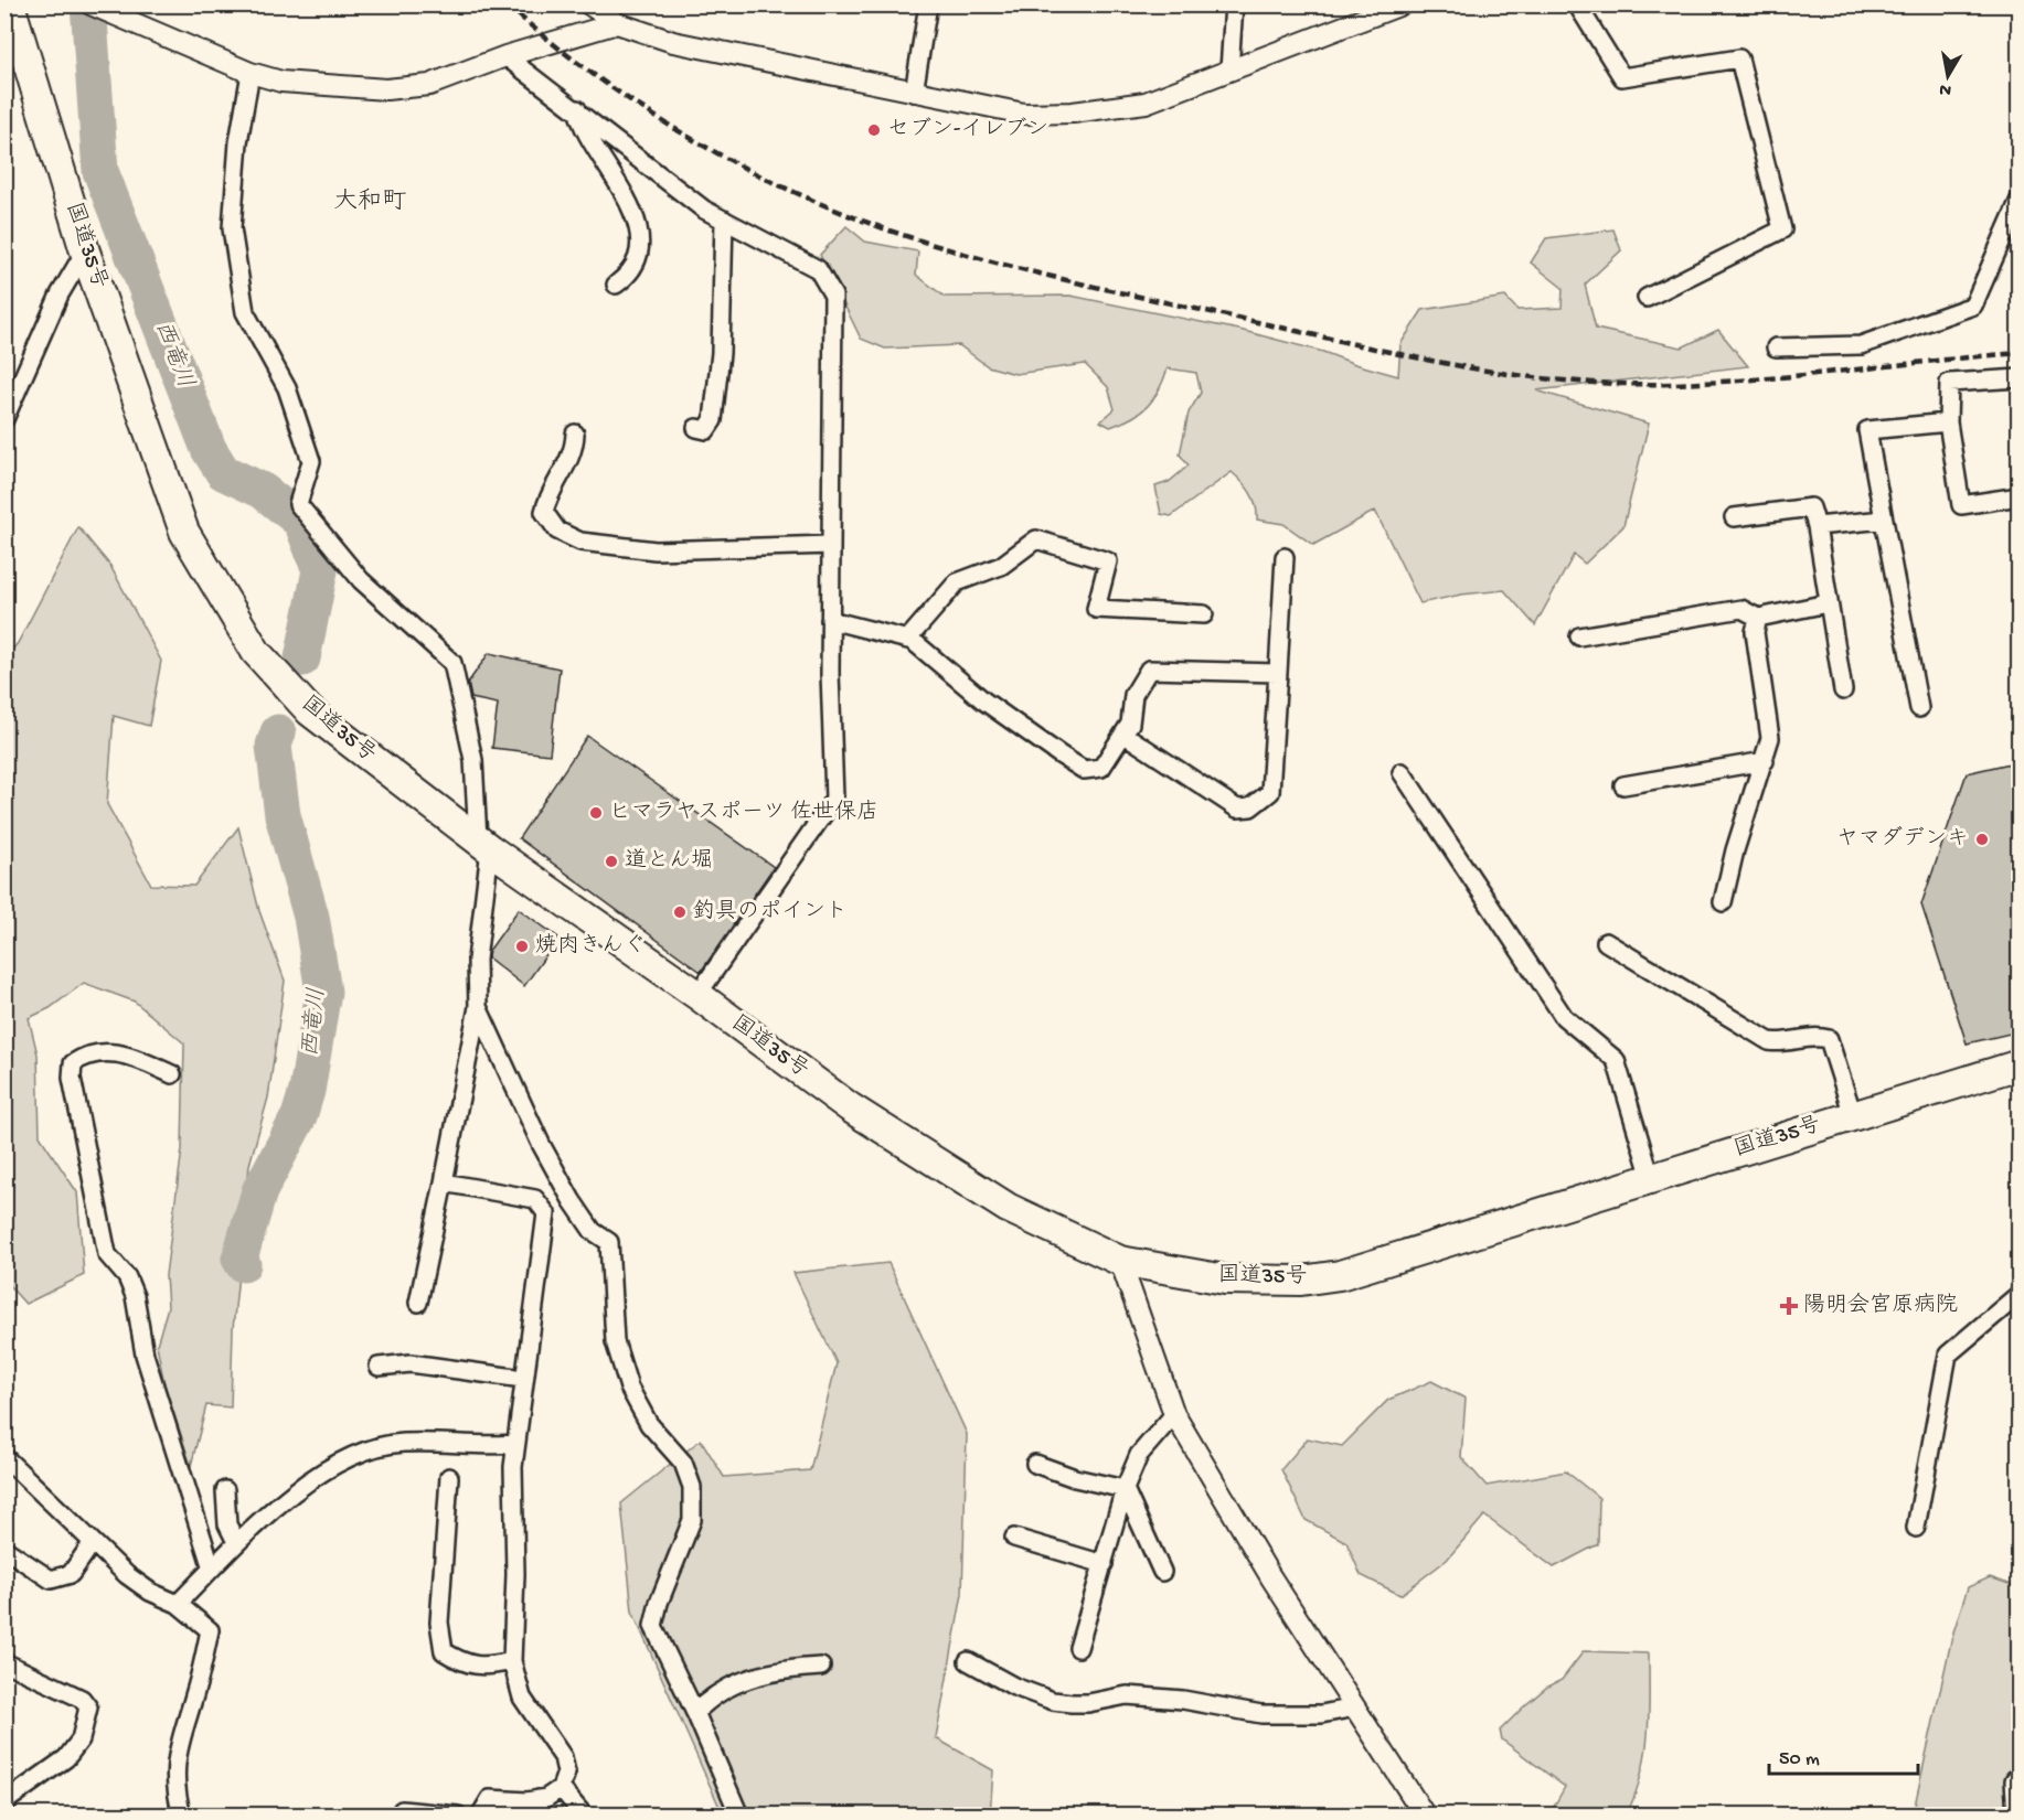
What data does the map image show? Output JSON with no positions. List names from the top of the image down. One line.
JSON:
{"streets":{"highway":["国道35号"]},"districts":["大和町"],"water":["西竜川"],"places":{"other":["セブン-イレブン","ヒマラヤスポーツ 佐世保店","ヤマダデンキ","道とん堀","釣具のポイント","焼肉きんぐ"],"health":["陽明会宮原病院"]},"scale_bar":"50 m","north":"bottom"}
